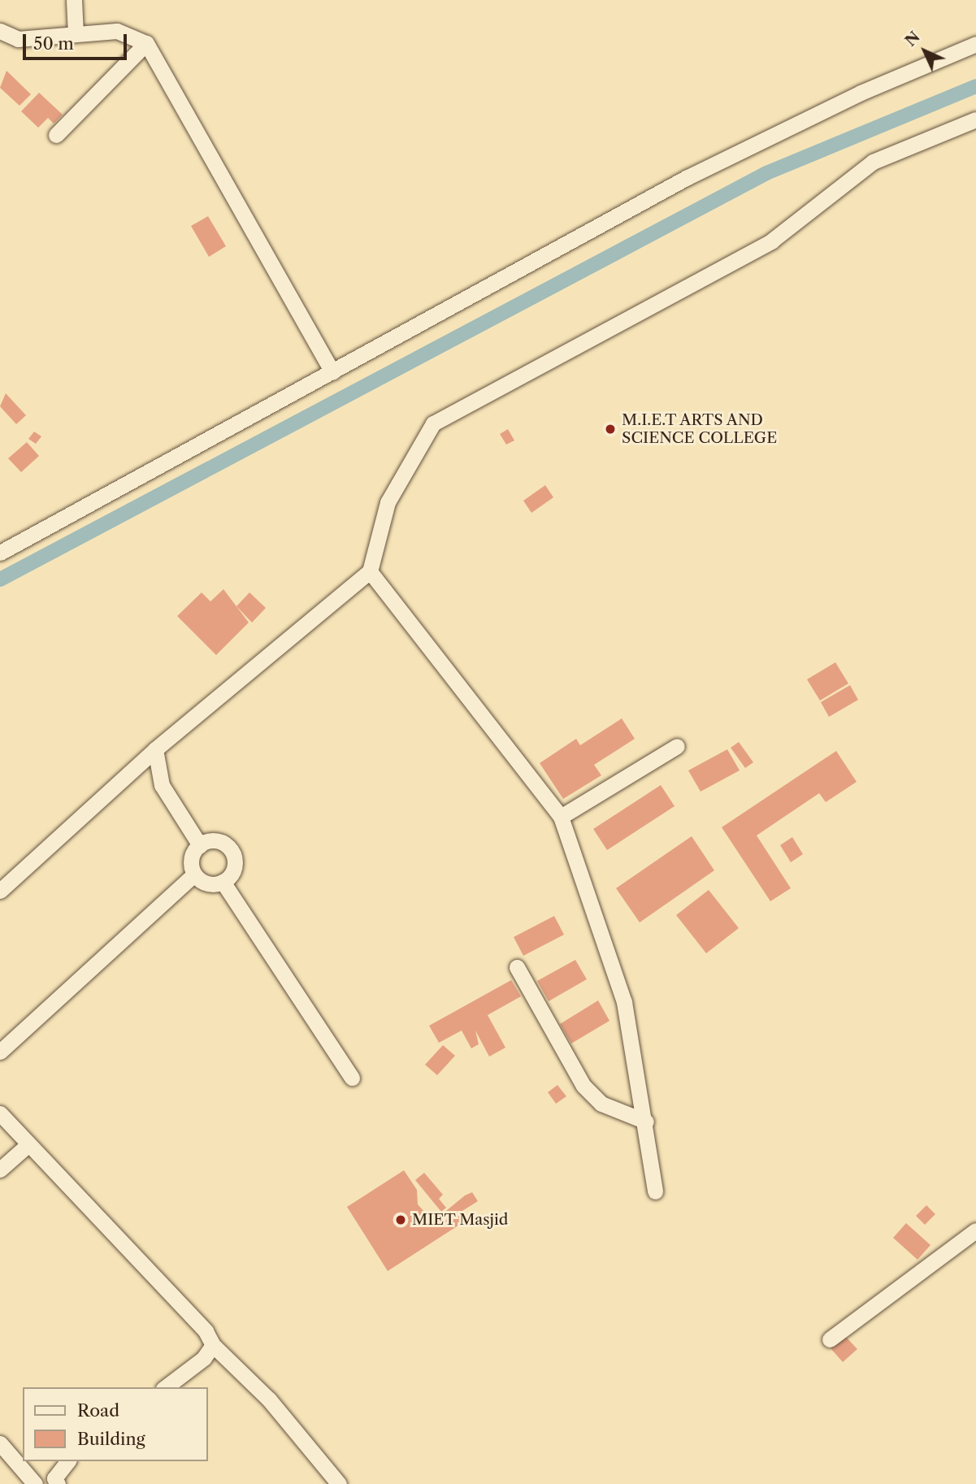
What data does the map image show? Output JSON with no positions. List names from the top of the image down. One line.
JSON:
{"places":["M.I.E.T ARTS AND SCIENCE COLLEGE","MIET Masjid"],"legend":["Road","Building"],"scale_bar":"50 m","north":"top left"}
